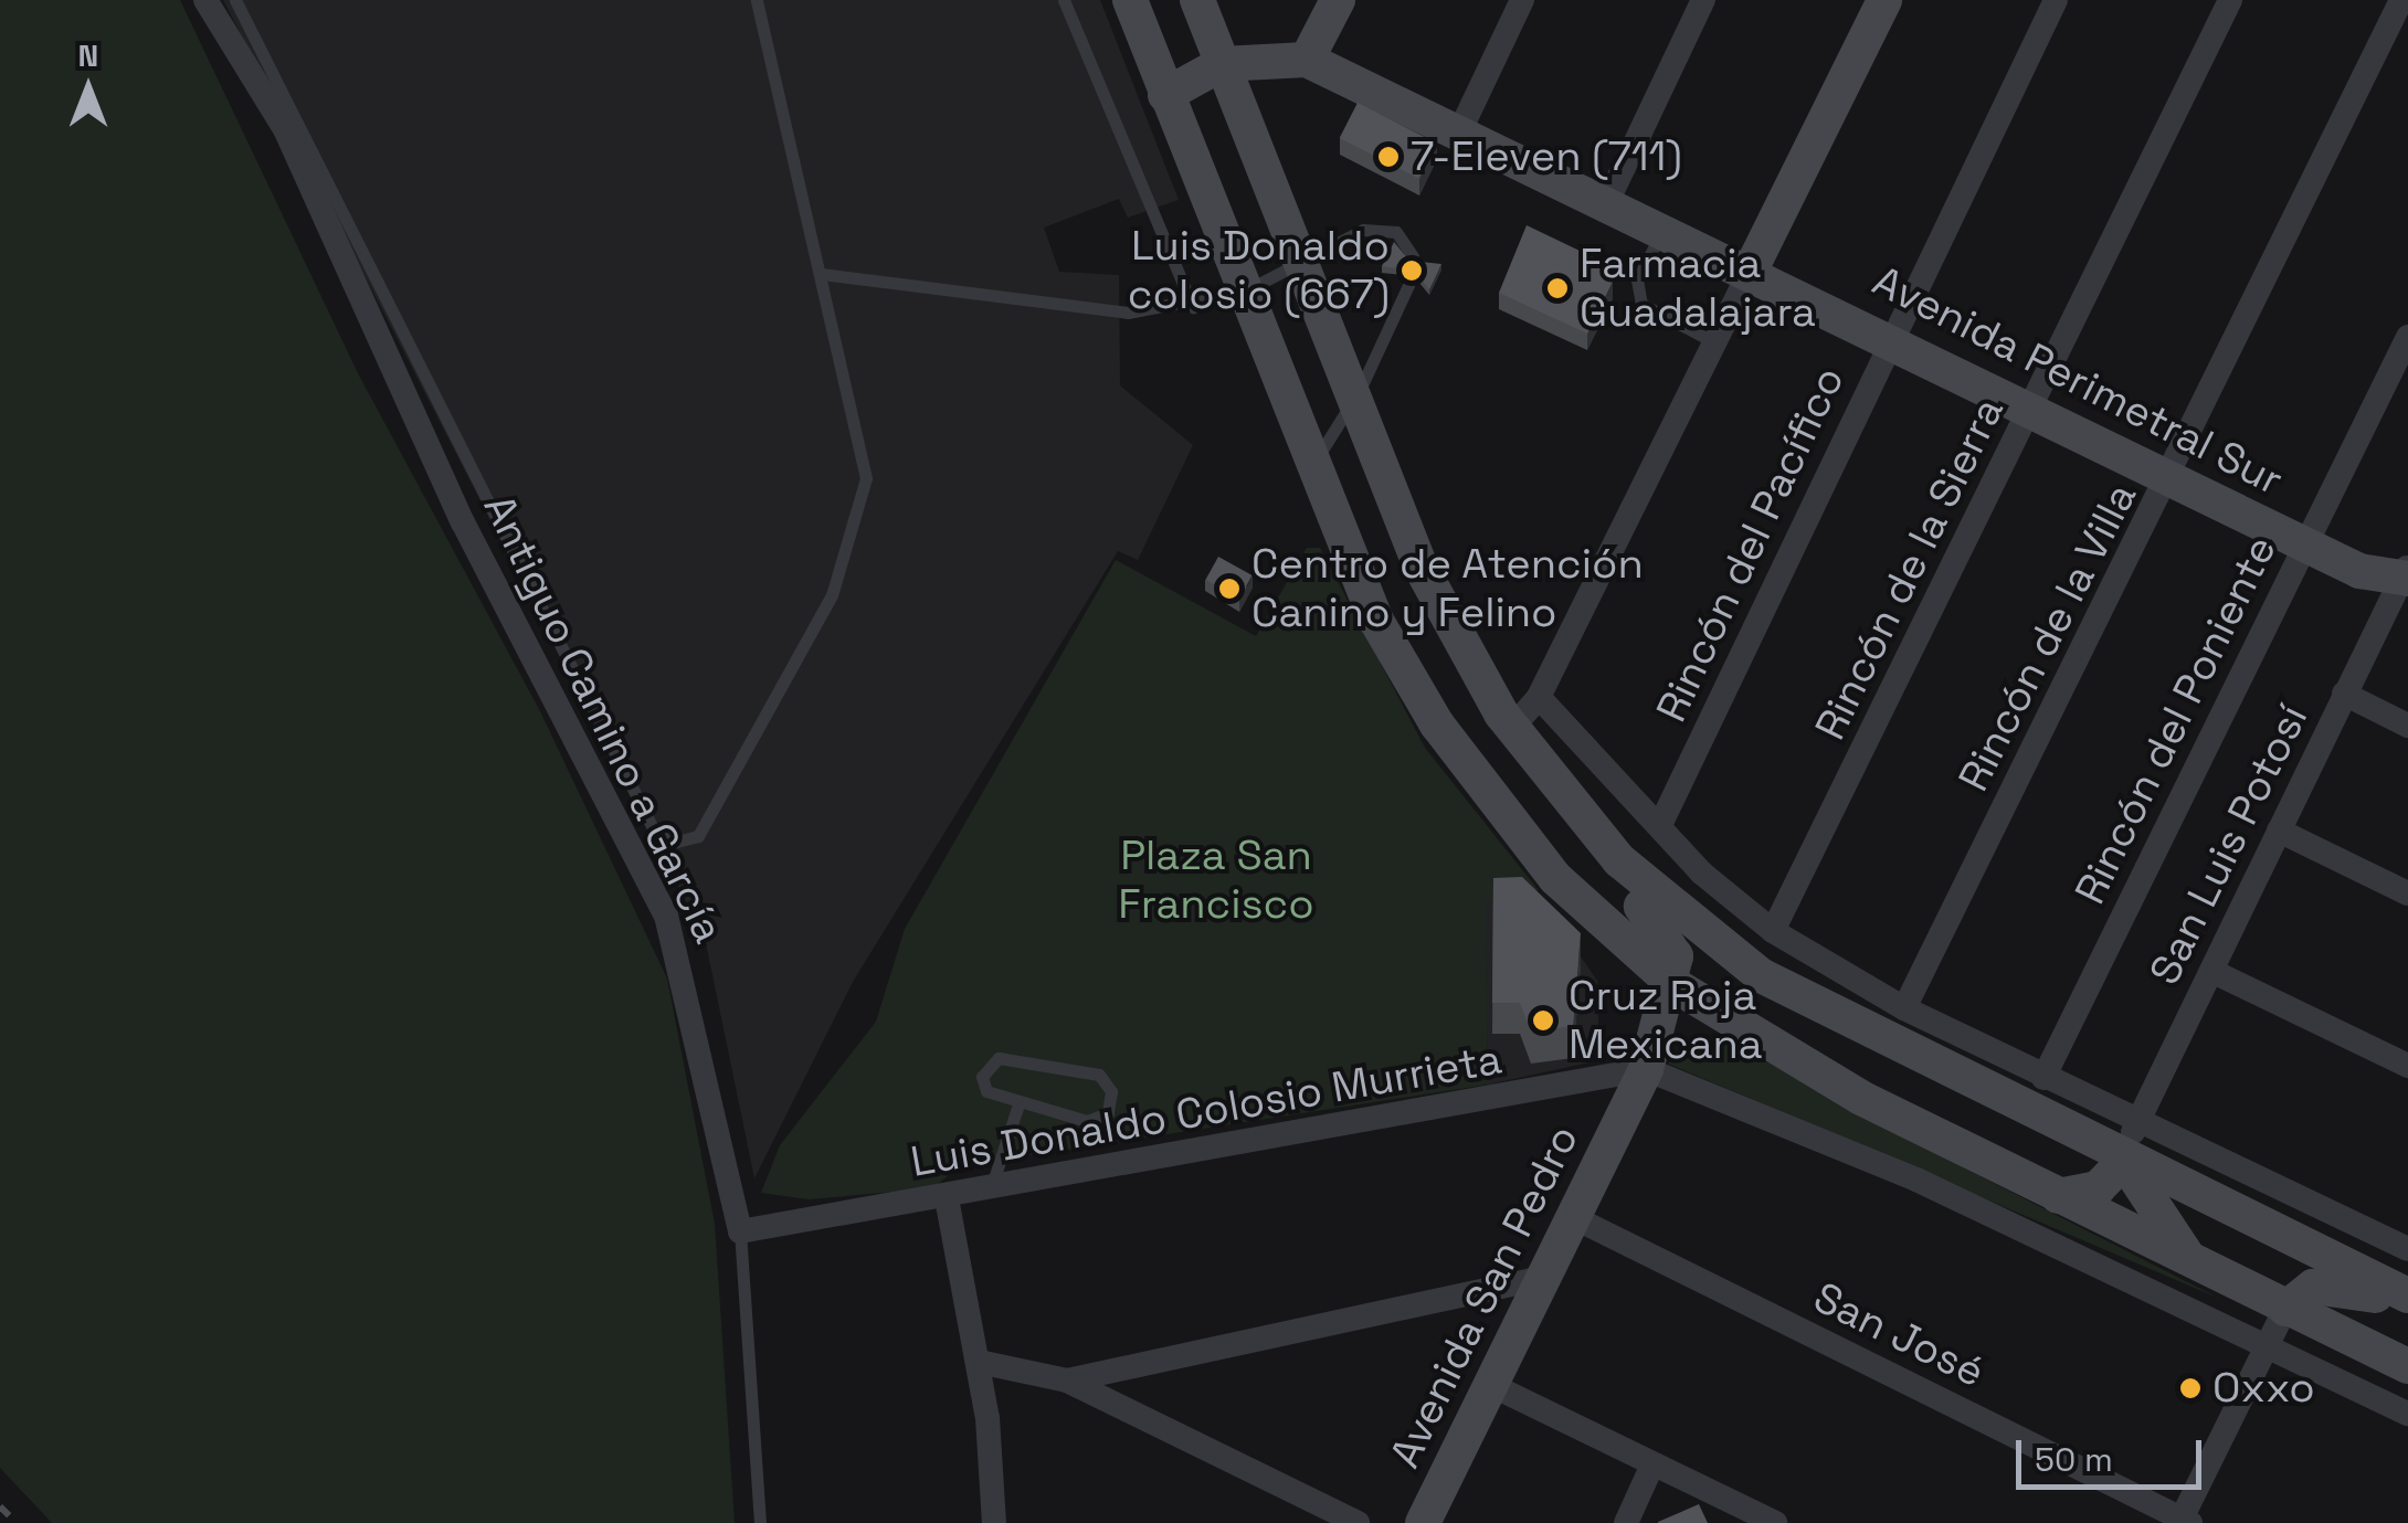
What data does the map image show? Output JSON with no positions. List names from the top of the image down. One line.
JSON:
{"streets":{"main road":["Avenida Perimetral Sur","Avenida San Pedro"],"street":["Rincón del Pacífico","Rincón de la Sierra","Rincón de la Villa","Antiguo Camino a García","Rincón del Poniente","San Luis Potosí","Luis Donaldo Colosio Murrieta","San José"]},"crossings":[["Avenida Perimetral Sur","Rincón del Pacífico"],["Avenida Perimetral Sur","Rincón de la Sierra"],["Avenida Perimetral Sur","Rincón de la Villa"],["Avenida Perimetral Sur","Rincón del Poniente"],["Avenida Perimetral Sur","San Luis Potosí"],["Antiguo Camino a García","Luis Donaldo Colosio Murrieta"],["Luis Donaldo Colosio Murrieta","Avenida San Pedro"],["Avenida San Pedro","San José"]],"parks":["Plaza San Francisco"],"places":["7-Eleven (711)","Luis Donaldo colosio (667)","Farmacia Guadalajara","Centro de Atención Canino y Felino","Cruz Roja Mexicana","Oxxo"],"scale_bar":"50 m","north":"top"}
